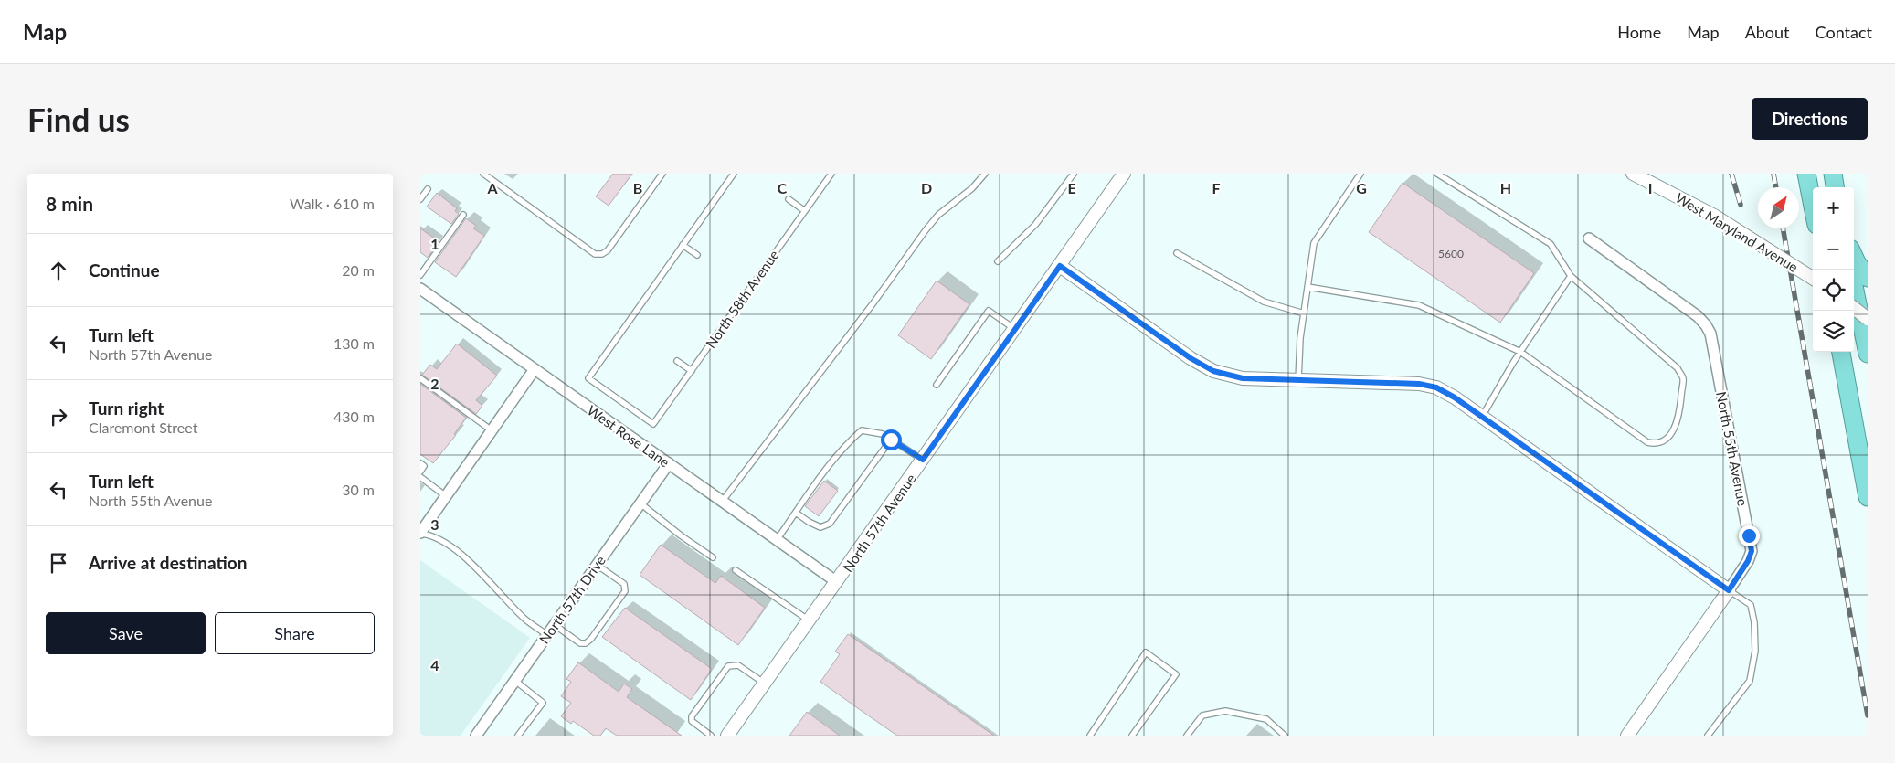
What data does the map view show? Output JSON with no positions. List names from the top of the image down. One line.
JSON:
{"streets":{"street":["West Maryland Avenue","West Rose Lane","North 55th Avenue","North 57th Avenue","North 57th Drive"],"lane":["North 58th Avenue"]},"crossings":[["West Rose Lane","North 57th Avenue"],["West Rose Lane","North 57th Drive"]],"house_numbers":["5600"],"north":"top right","page":{"header":"Map","nav":["Home","Map","About","Contact"],"buttons":["Directions",["Save","Share"]],"title":"Find us","heading":["8 min","Walk · 610 m"],"map_buttons":["+","−"],"list":[["Continue","20 m"],["Turn left","North 57th Avenue","130 m"],["Turn right","Claremont Street","430 m"],["Turn left","North 55th Avenue","30 m"],"Arrive at destination"]},"grid":{"columns":["A","B","C","D","E","F","G","H","I"],"rows":["1","2","3","4"]}}
